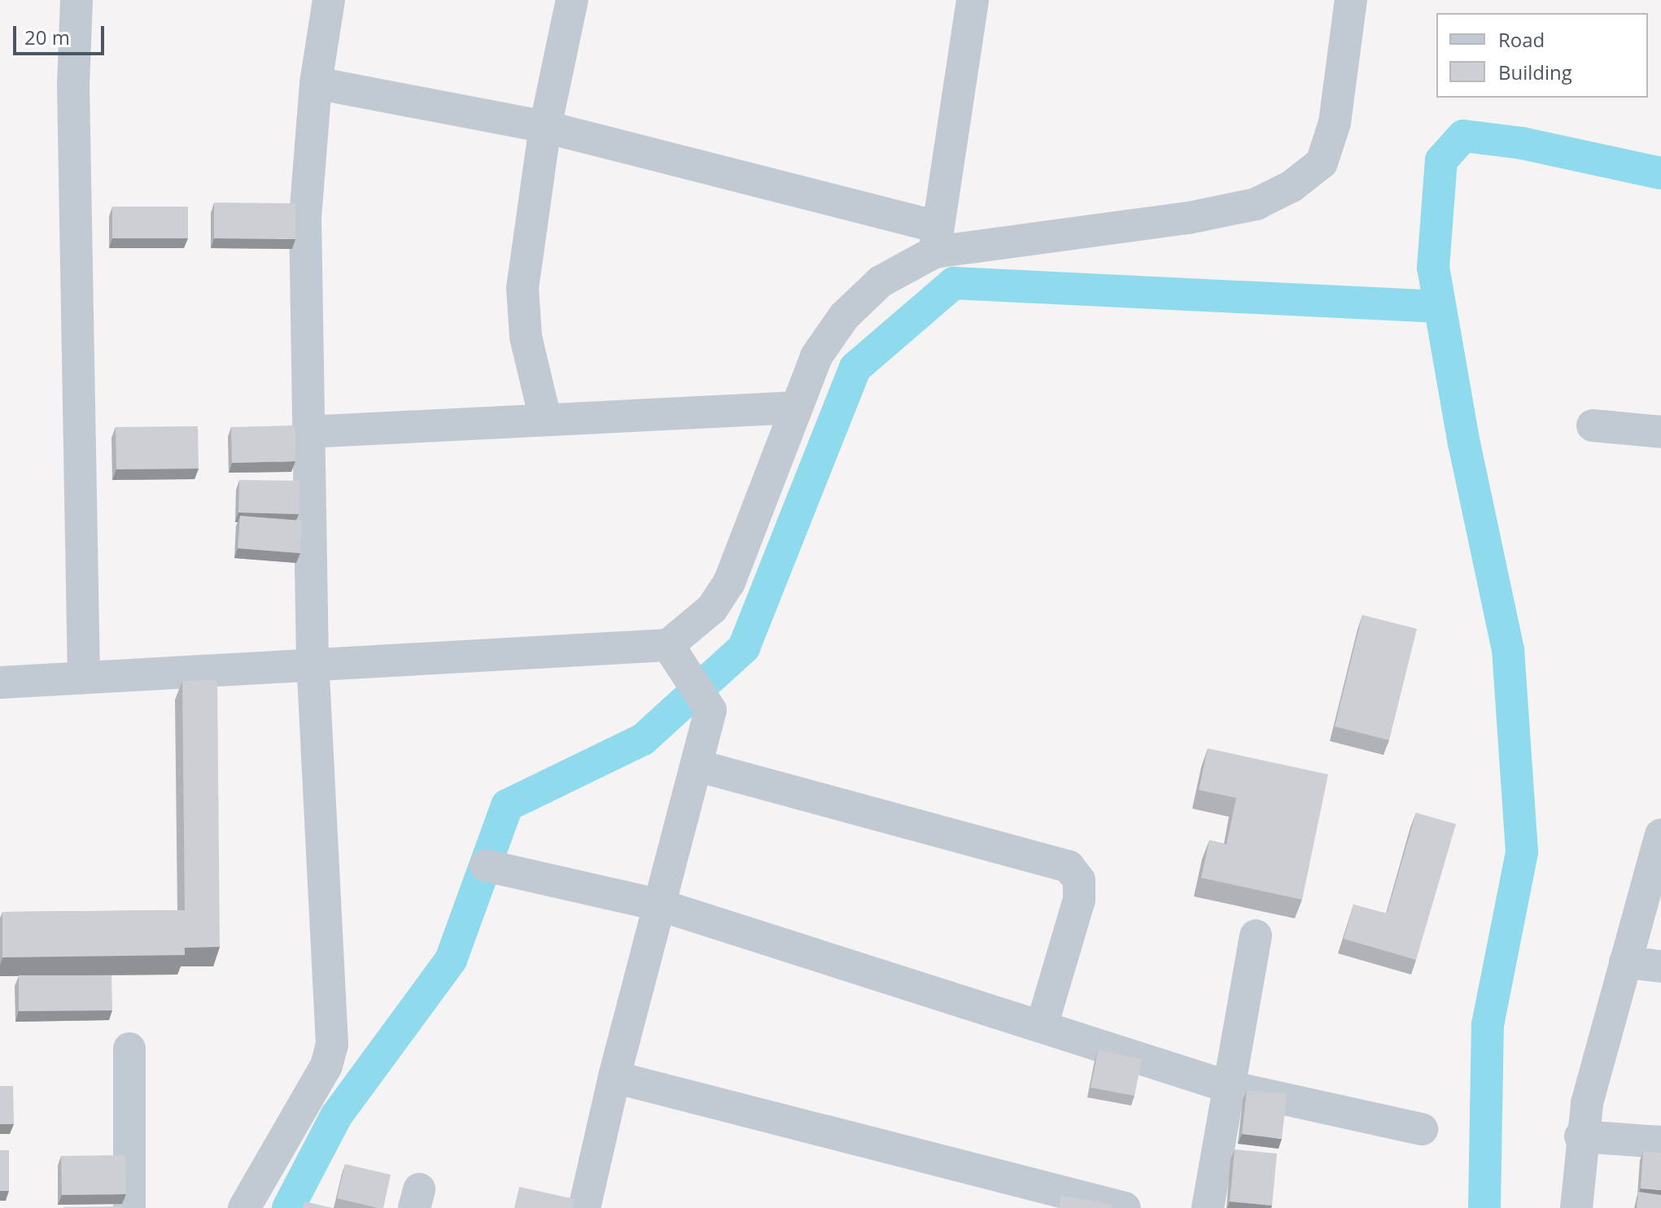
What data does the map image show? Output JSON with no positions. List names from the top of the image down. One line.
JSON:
{"legend":["Road","Building"],"scale_bar":"20 m"}
